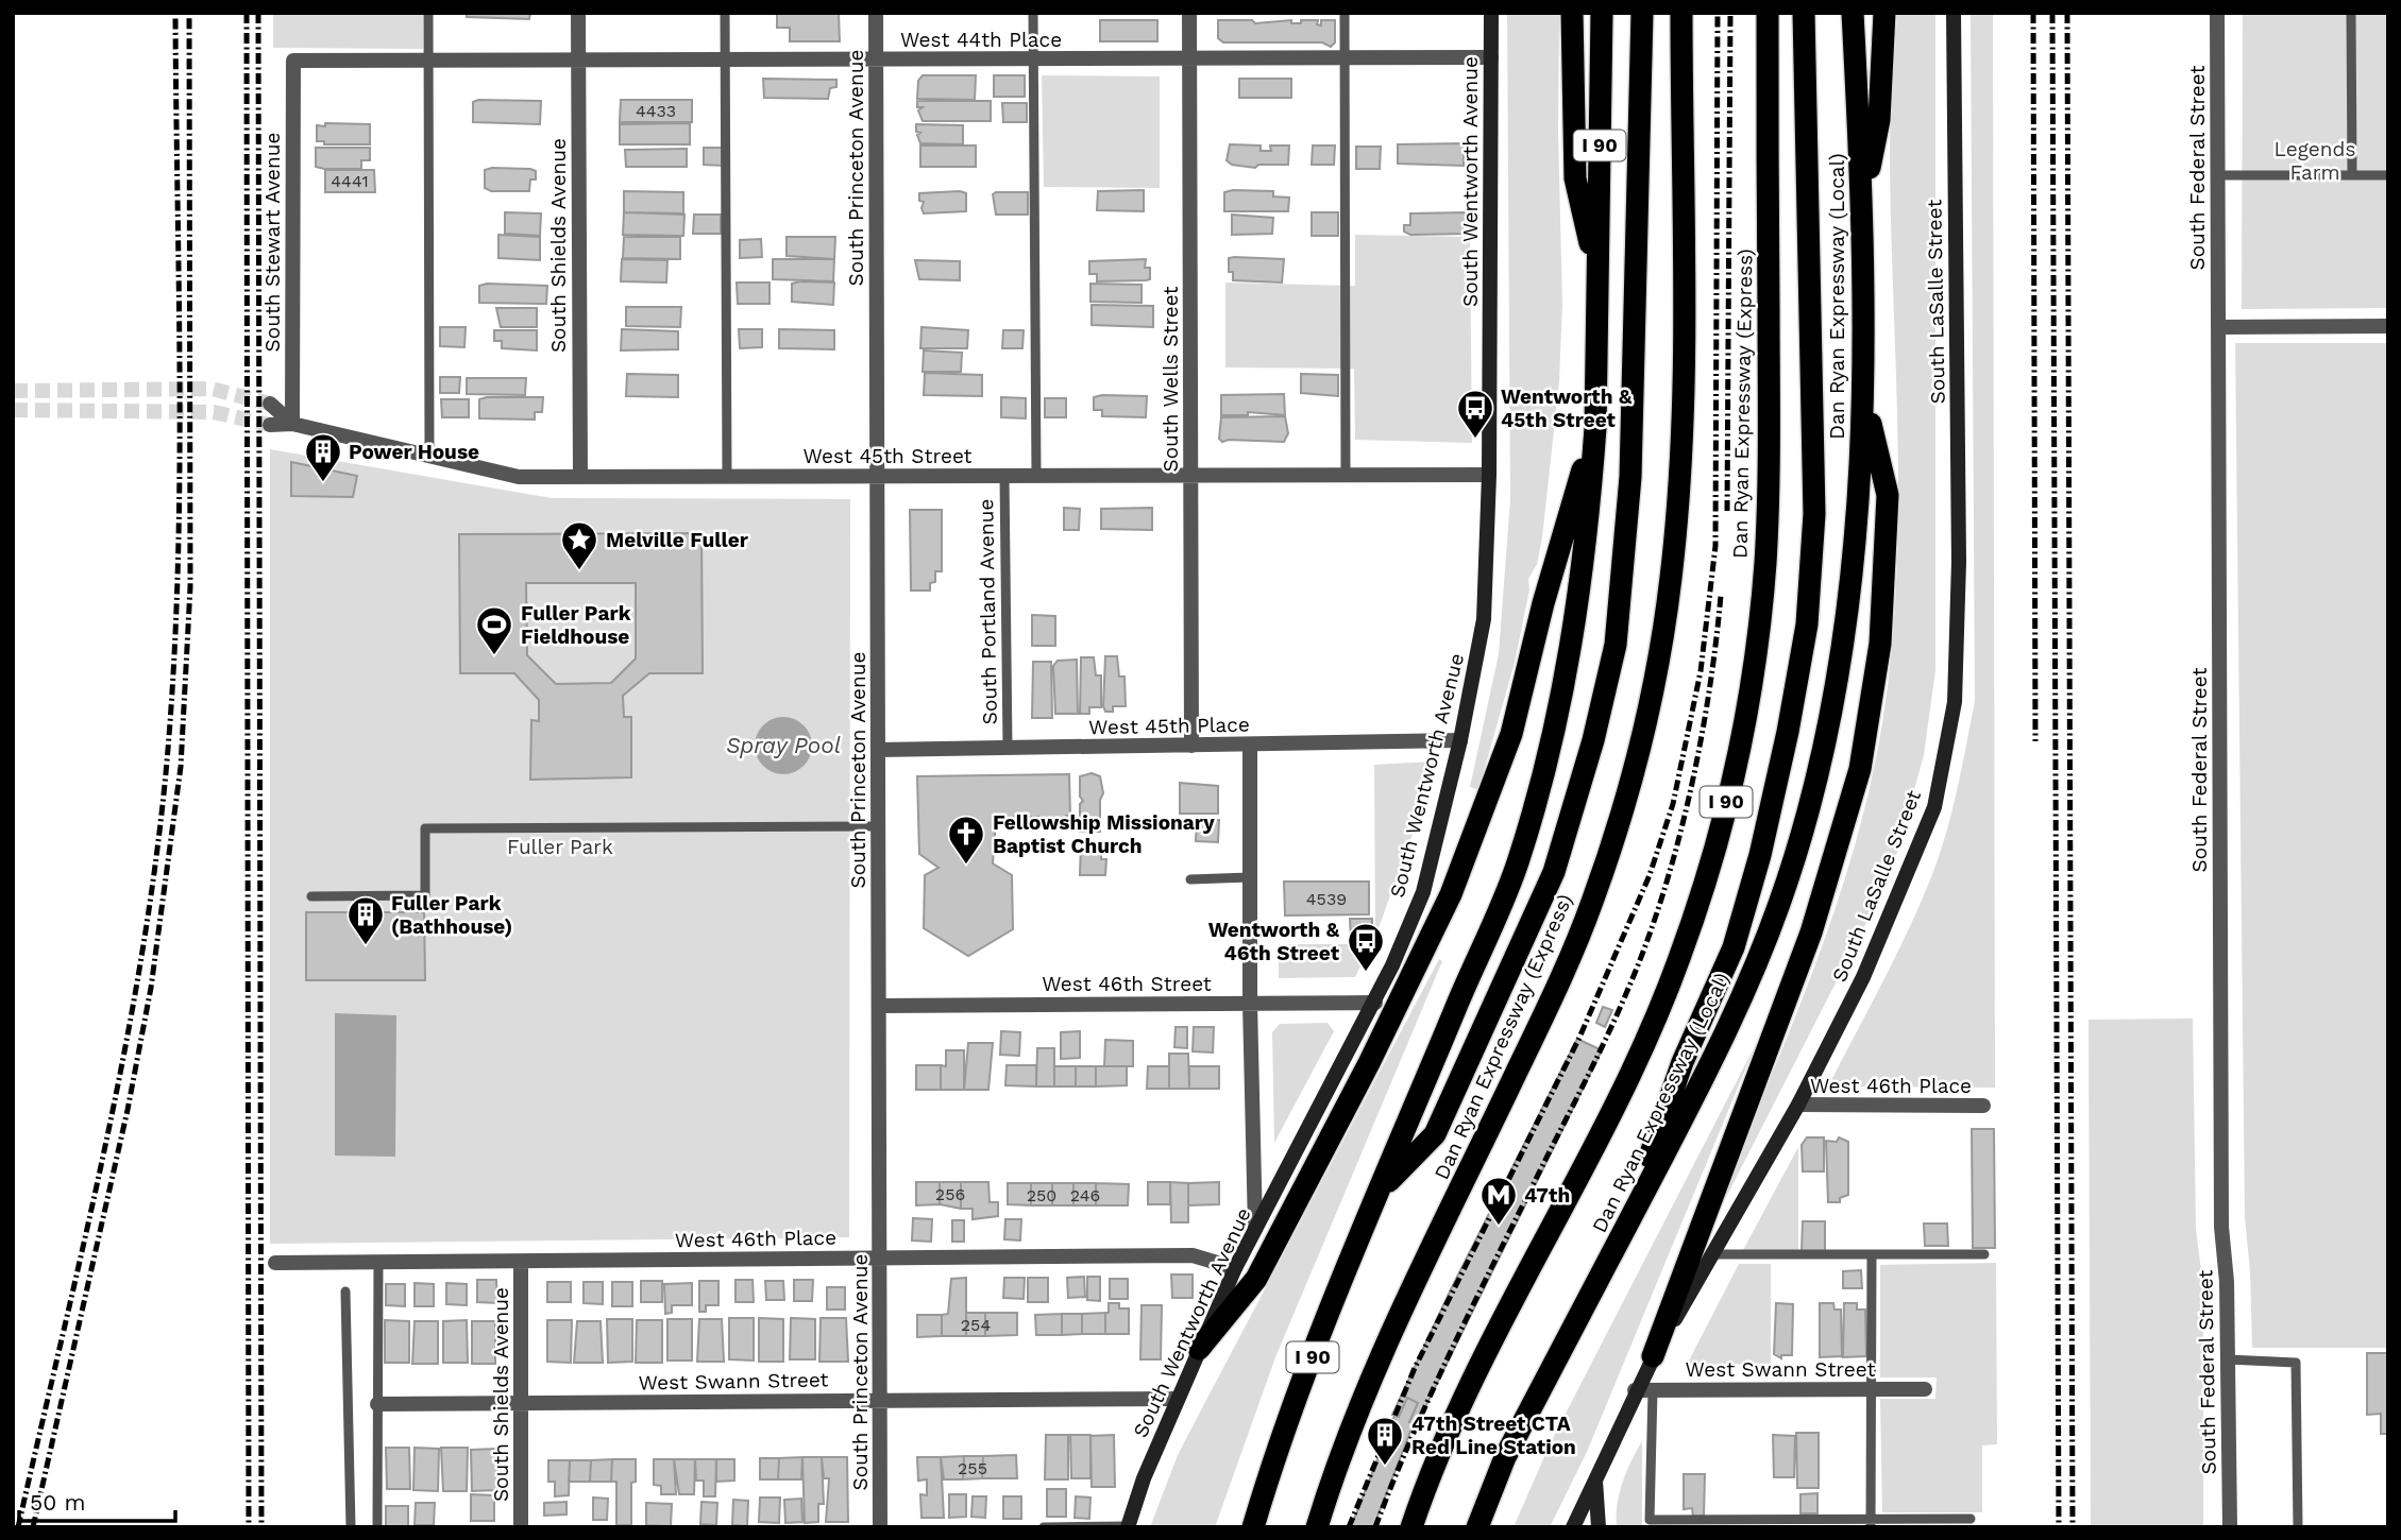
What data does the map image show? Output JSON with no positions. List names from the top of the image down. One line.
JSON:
{"streets":{"highway":["I 90","Dan Ryan Expressway (Local)","Dan Ryan Expressway (Express)"],"main road":["South Wentworth Avenue","South LaSalle Street"],"street":["West 44th Place","South Princeton Avenue","South Federal Street","South Stewart Avenue","South Shields Avenue","South Wells Street","West 45th Street","West 45th Place","West 46th Street","West 46th Place","West Swann Street"],"lane":["South Portland Avenue"]},"crossings":[["West 44th Place","South Princeton Avenue"],["West 44th Place","South Wentworth Avenue"],["West 44th Place","South Stewart Avenue"],["West 44th Place","South Shields Avenue"],["West 44th Place","South Wells Street"],["South Princeton Avenue","West 45th Street"],["South Princeton Avenue","West 45th Place"],["South Princeton Avenue","West 46th Street"],["South Princeton Avenue","West 46th Place"],["South Princeton Avenue","West Swann Street"],["South Wentworth Avenue","West 45th Street"],["South Wentworth Avenue","West 45th Place"],["South Wentworth Avenue","West 46th Street"],["South Wentworth Avenue","West 46th Place"],["South Wentworth Avenue","West Swann Street"],["South Stewart Avenue","West 45th Street"],["South Shields Avenue","West 45th Street"],["South Shields Avenue","West 46th Place"],["South Shields Avenue","West Swann Street"],["South LaSalle Street","West 46th Place"],["South LaSalle Street","West Swann Street"],["South Wells Street","West 45th Street"],["South Wells Street","West 45th Place"],["West 45th Street","South Portland Avenue"],["South Portland Avenue","West 45th Place"]],"water":["Spray Pool"],"parks":["Legends Farm","Fuller Park"],"places":{"bus stop":["Wentworth & 45th Street","Wentworth & 46th Street"],"building":["Power House","Fuller Park (Bathhouse)","47th Street CTA Red Line Station"],"place":["Melville Fuller"],"sports":["Fuller Park Fieldhouse"],"church":["Fellowship Missionary Baptist Church"],"metro station":["47th"]},"house_numbers":["4433","4441","4539","256","250","246","254","255"],"scale_bar":"50 m"}
